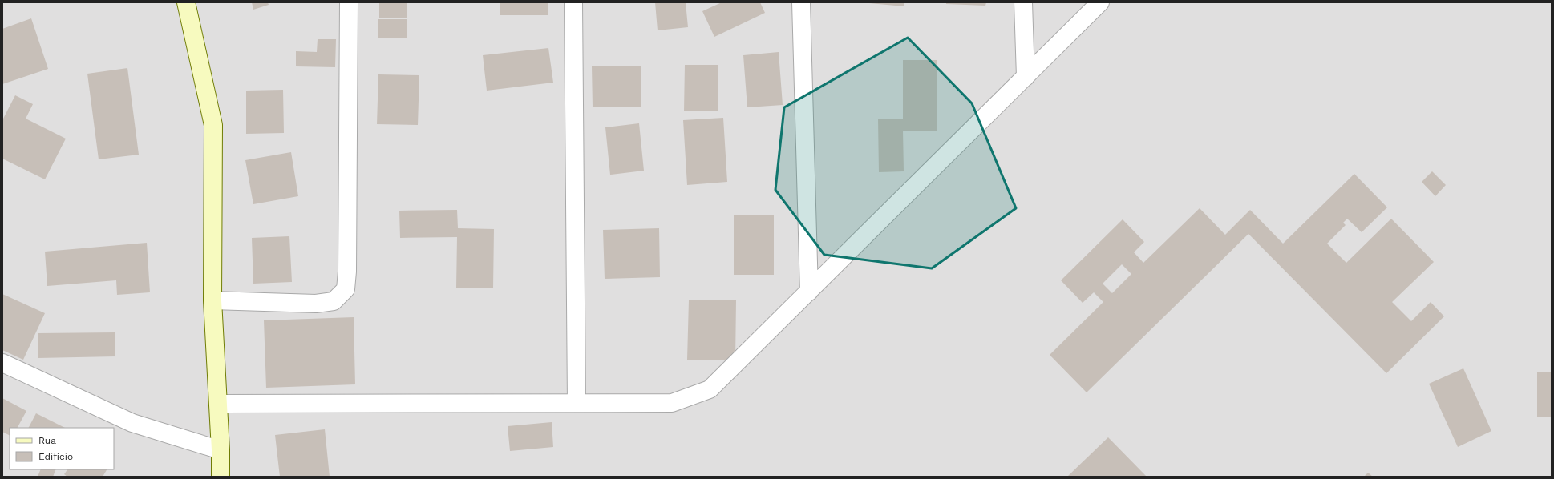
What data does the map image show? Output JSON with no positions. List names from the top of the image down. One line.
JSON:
{"legend":["Rua","Edifício"]}
